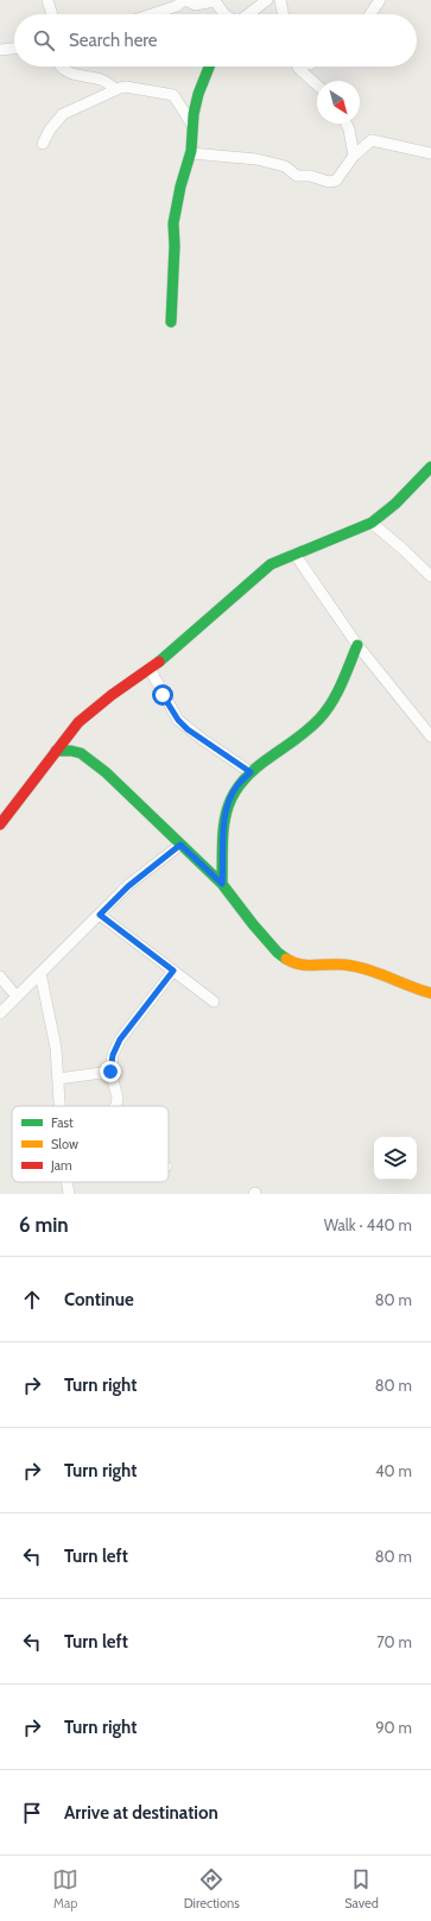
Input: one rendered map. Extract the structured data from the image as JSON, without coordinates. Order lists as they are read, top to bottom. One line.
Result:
{"legend":["Fast","Slow","Jam"],"north":"bottom right","page":{"search":"Search here","heading":["6 min","Walk · 440 m"],"list":[["Continue","80 m"],["Turn right","80 m"],["Turn right","40 m"],["Turn left","80 m"],["Turn left","70 m"],["Turn right","90 m"],"Arrive at destination"],"nav":["Map","Directions","Saved"]}}
